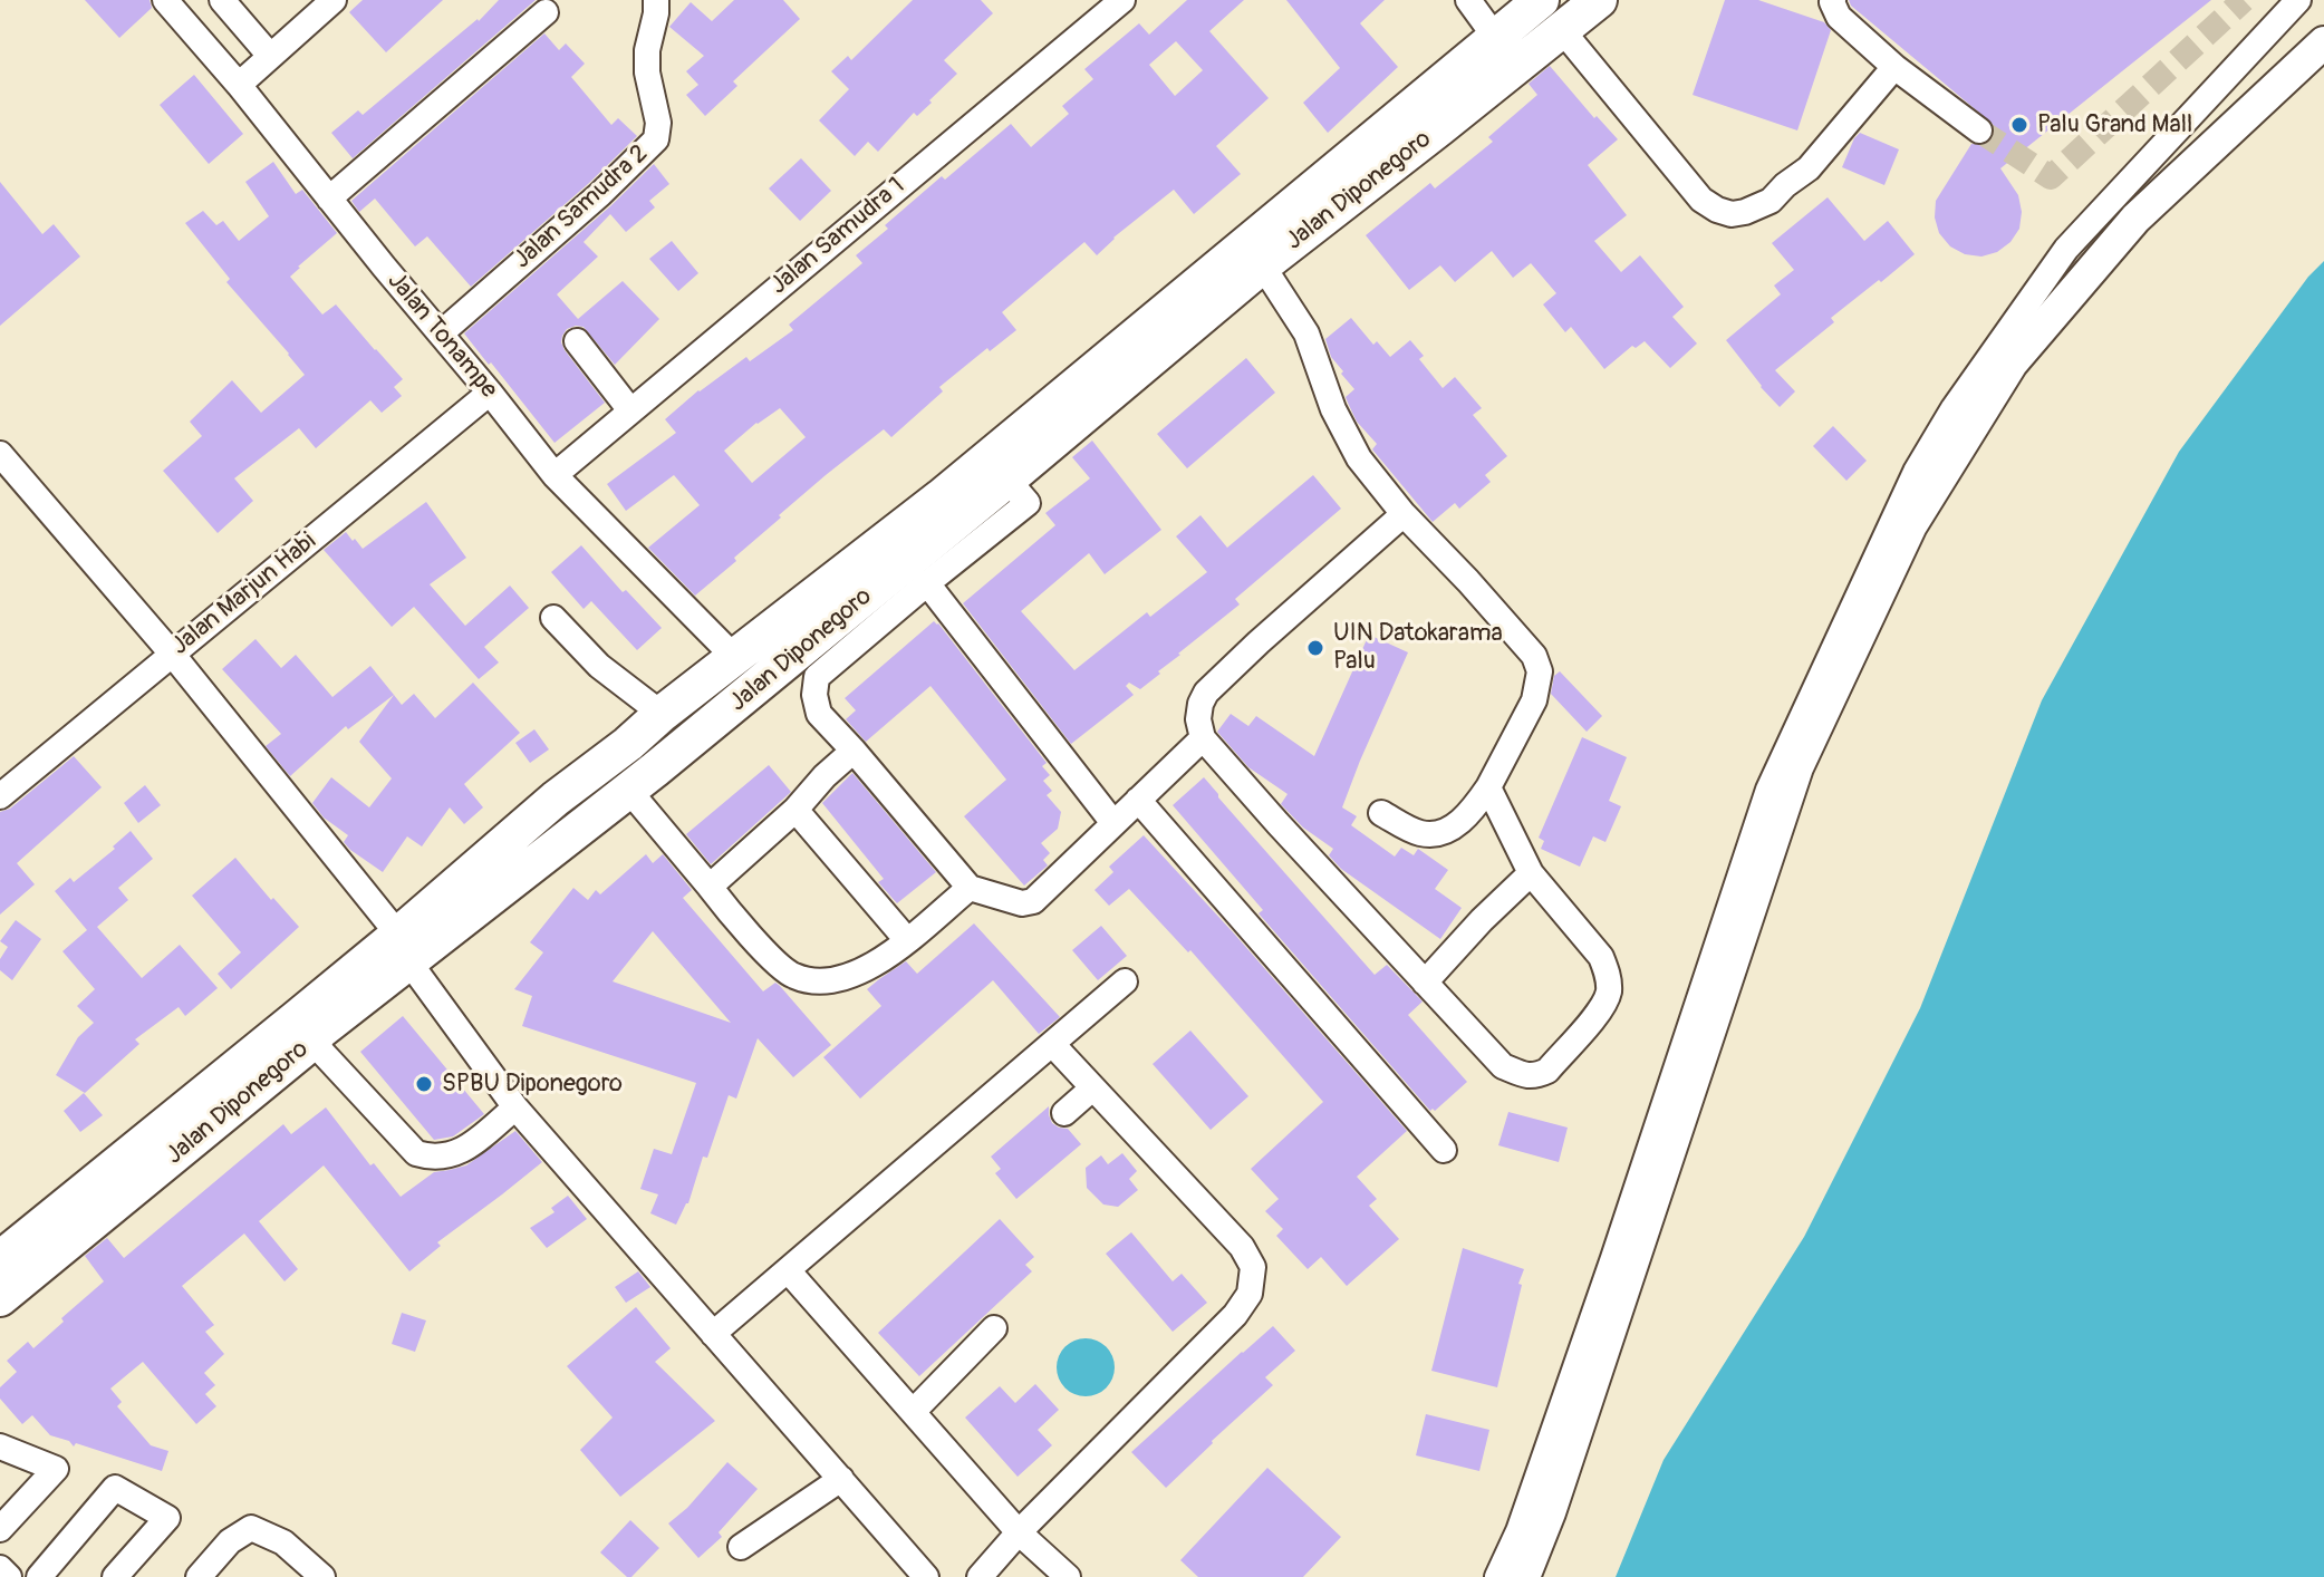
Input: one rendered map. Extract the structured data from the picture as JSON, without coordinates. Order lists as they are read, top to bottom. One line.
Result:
{"streets":{"highway":["Jalan Diponegoro"],"street":["Jalan Samudra 2","Jalan Samudra 1","Jalan Tonampe","Jalan Marjun Habi"]},"crossings":[["Jalan Diponegoro","Jalan Tonampe"],["Jalan Samudra 2","Jalan Tonampe"],["Jalan Samudra 1","Jalan Tonampe"],["Jalan Tonampe","Jalan Marjun Habi"]],"places":["Palu Grand Mall","UIN Datokarama Palu","SPBU Diponegoro"]}
